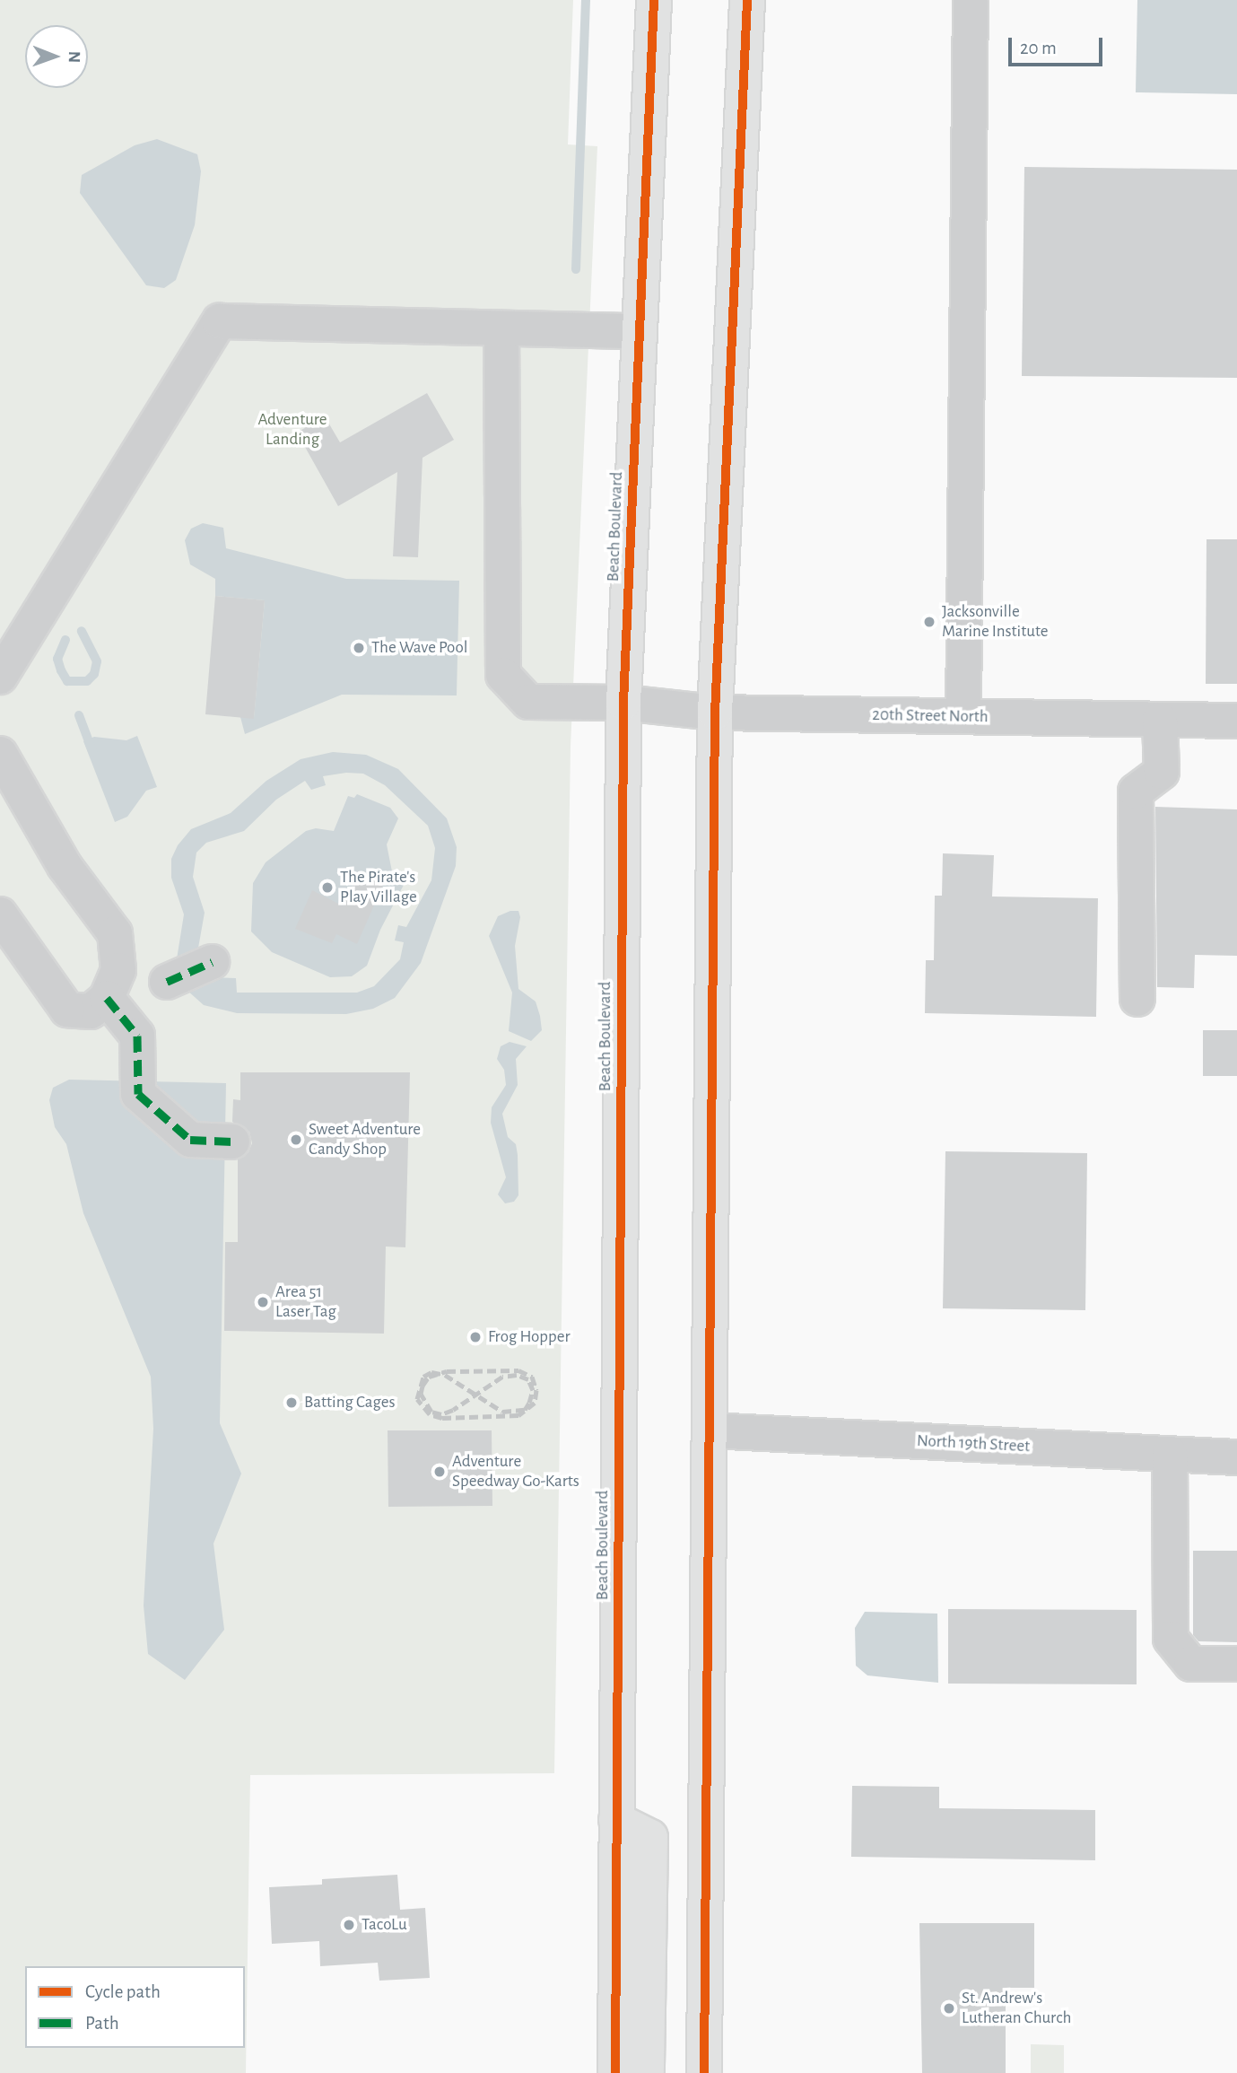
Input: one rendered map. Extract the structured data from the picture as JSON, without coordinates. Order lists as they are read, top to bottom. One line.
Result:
{"streets":{"highway":["Beach Boulevard"],"street":["20th Street North","North 19th Street"]},"crossings":[["Beach Boulevard","20th Street North"]],"parks":["Adventure Landing"],"places":["Jacksonville Marine Institute","The Wave Pool","The Pirate's Play Village","Sweet Adventure Candy Shop","Area 51 Laser Tag","Frog Hopper","Batting Cages","Adventure Speedway Go-Karts","TacoLu","St. Andrew's Lutheran Church"],"legend":["Cycle path","Path"],"scale_bar":"20 m","north":"right"}
